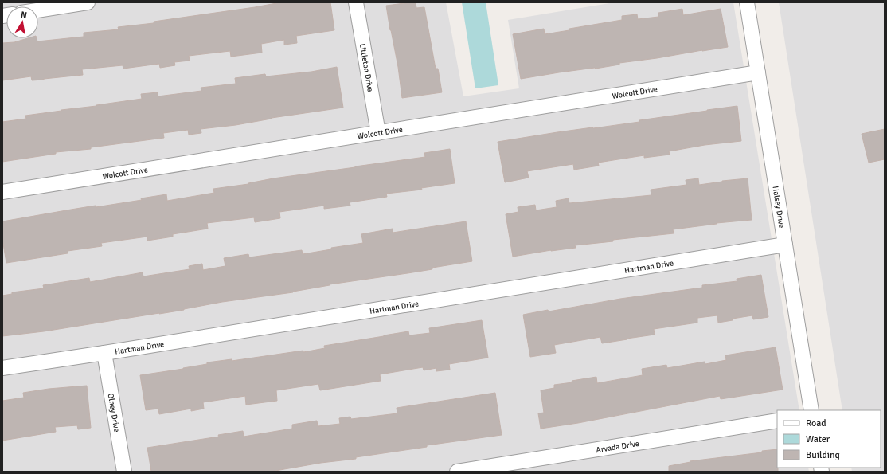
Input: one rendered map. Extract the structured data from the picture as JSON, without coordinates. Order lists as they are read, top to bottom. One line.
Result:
{"streets":{"street":["Littleton Drive","Wolcott Drive","Halsey Drive","Hartman Drive","Olney Drive","Arvada Drive"]},"crossings":[["Littleton Drive","Wolcott Drive"],["Wolcott Drive","Halsey Drive"],["Halsey Drive","Hartman Drive"],["Hartman Drive","Olney Drive"]],"legend":["Road","Water","Building"],"north":"top"}
